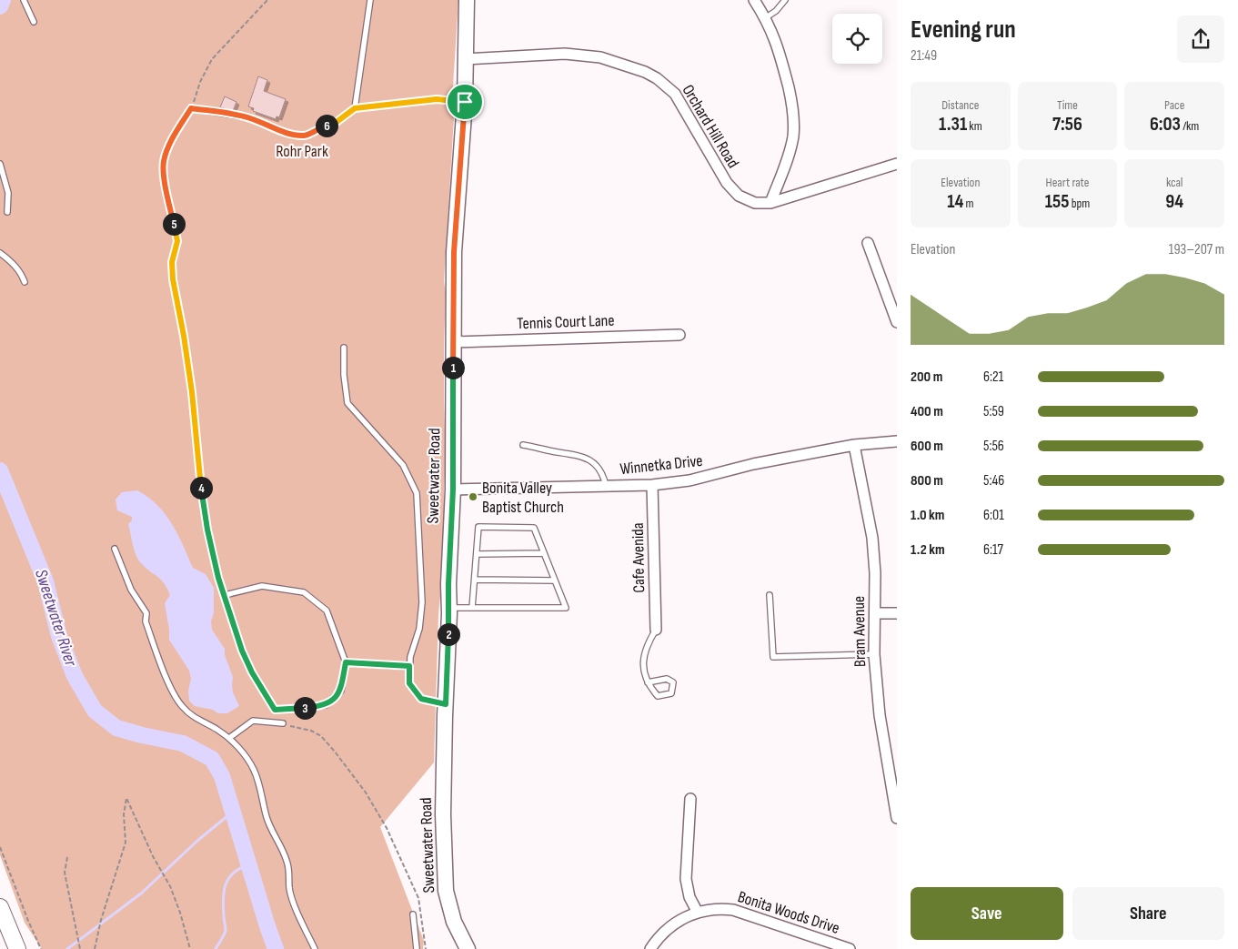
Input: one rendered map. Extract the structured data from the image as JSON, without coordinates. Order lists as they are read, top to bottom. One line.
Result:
{"streets":{"main road":["Sweetwater Road"],"street":["Orchard Hill Road","Tennis Court Lane","Winnetka Drive","Cafe Avenida","Bram Avenue","Bonita Woods Drive"]},"crossings":[["Orchard Hill Road","Sweetwater Road"],["Tennis Court Lane","Sweetwater Road"],["Winnetka Drive","Sweetwater Road"],["Winnetka Drive","Cafe Avenida"],["Winnetka Drive","Bram Avenue"]],"water":["Sweetwater River"],"parks":["Rohr Park"],"places":["Bonita Valley Baptist Church"],"page":{"heading":["Evening run","21:49"],"stats":[["Distance","1.31 km"],["Time","7:56"],["Pace","6:03 /km"],["Elevation","14 m"],["Heart rate","155 bpm"],["kcal","94"]],"pins":["6","5","1","4","2","3"],"chart":["Elevation","193–207 m"],"list":[{"name":"200 m","note":"6:21"},{"name":"400 m","note":"5:59"},{"name":"600 m","note":"5:56"},{"name":"800 m","note":"5:46"},{"name":"1.0 km","note":"6:01"},{"name":"1.2 km","note":"6:17"}],"buttons":["Save","Share"]}}
